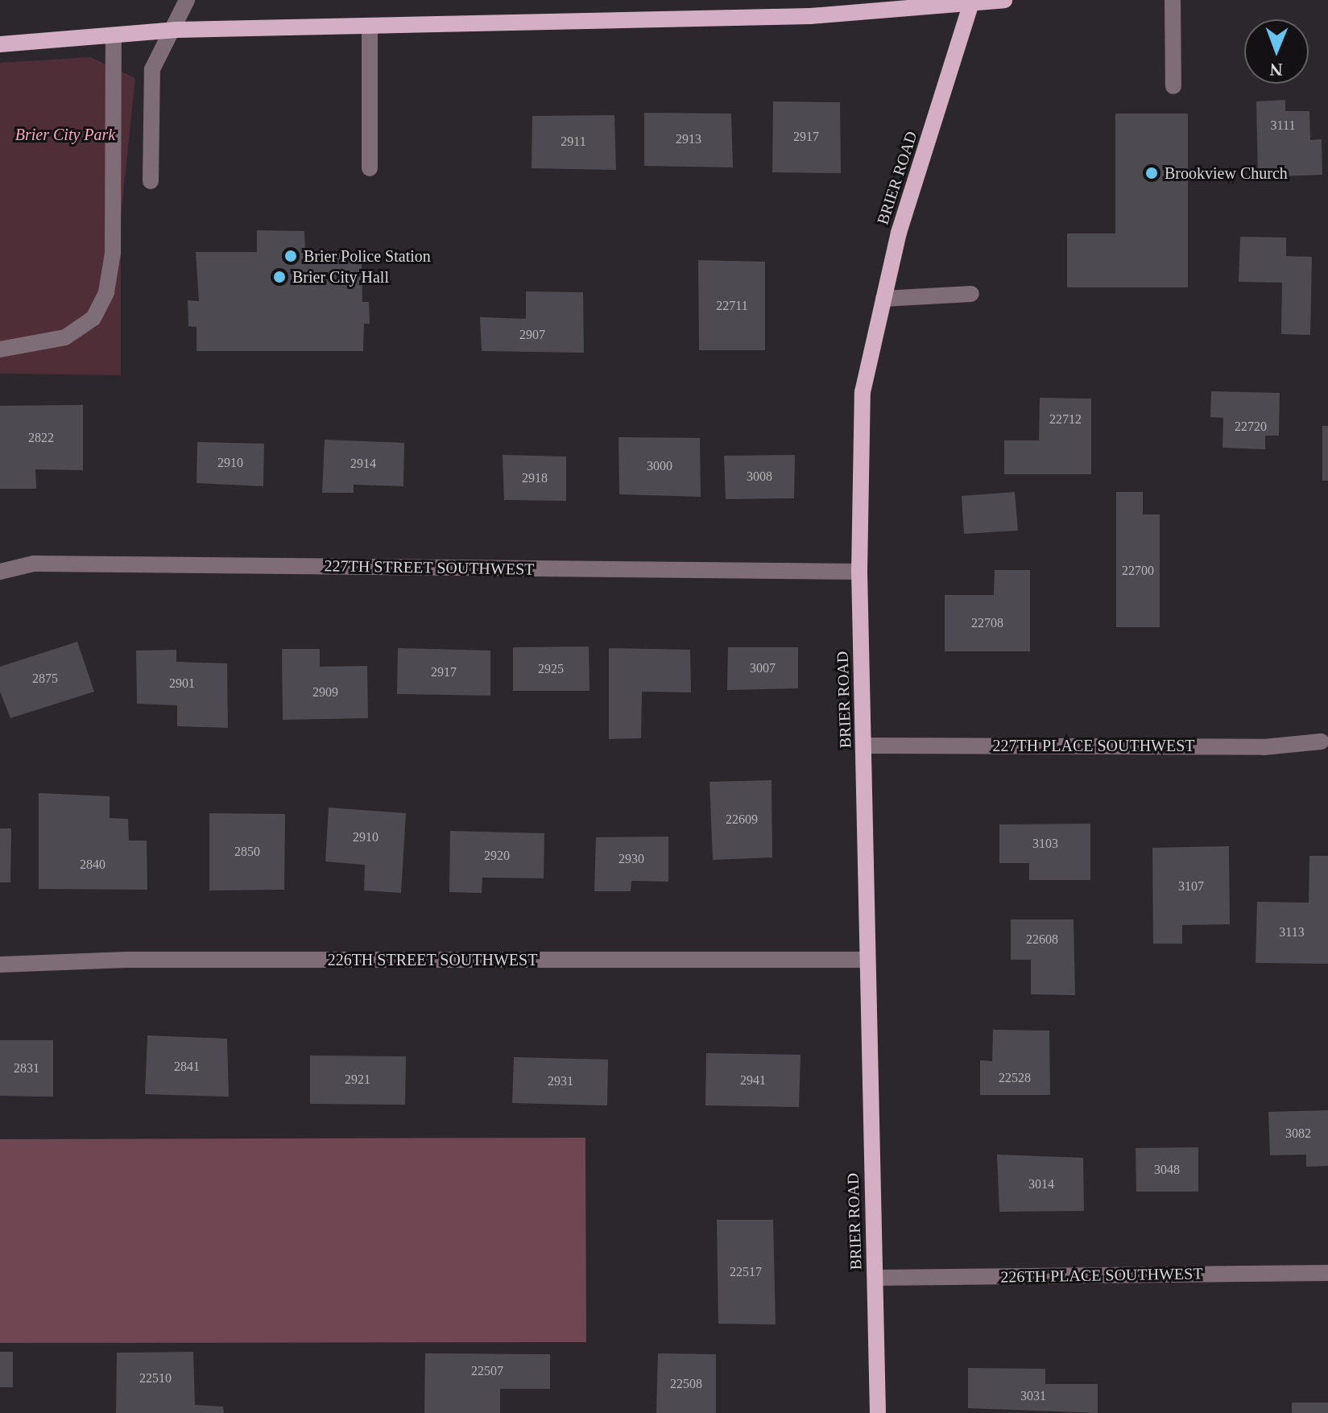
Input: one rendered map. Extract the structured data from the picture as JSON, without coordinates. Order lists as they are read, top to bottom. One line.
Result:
{"streets":{"main road":["BRIER ROAD"],"street":["227TH STREET SOUTHWEST","227TH PLACE SOUTHWEST","226TH STREET SOUTHWEST","226TH PLACE SOUTHWEST"]},"crossings":[["BRIER ROAD","227TH STREET SOUTHWEST"],["BRIER ROAD","227TH PLACE SOUTHWEST"],["BRIER ROAD","226TH STREET SOUTHWEST"],["BRIER ROAD","226TH PLACE SOUTHWEST"]],"parks":["Brier City Park"],"places":["Brookview Church","Brier Police Station","Brier City Hall"],"house_numbers":["3111","2917","2913","2911","22711","2907","22712","22720","2822","2910","2914","3000","3008","2918","22700","22708","3007","2925","2917","2875","2901","2909","22609","2910","3103","2850","2920","2930","2840","3107","3113","22608","2841","2831","22528","2921","2941","2931","3082","3048","3014","22517","22507","22510","22508","3031"],"north":"bottom"}
